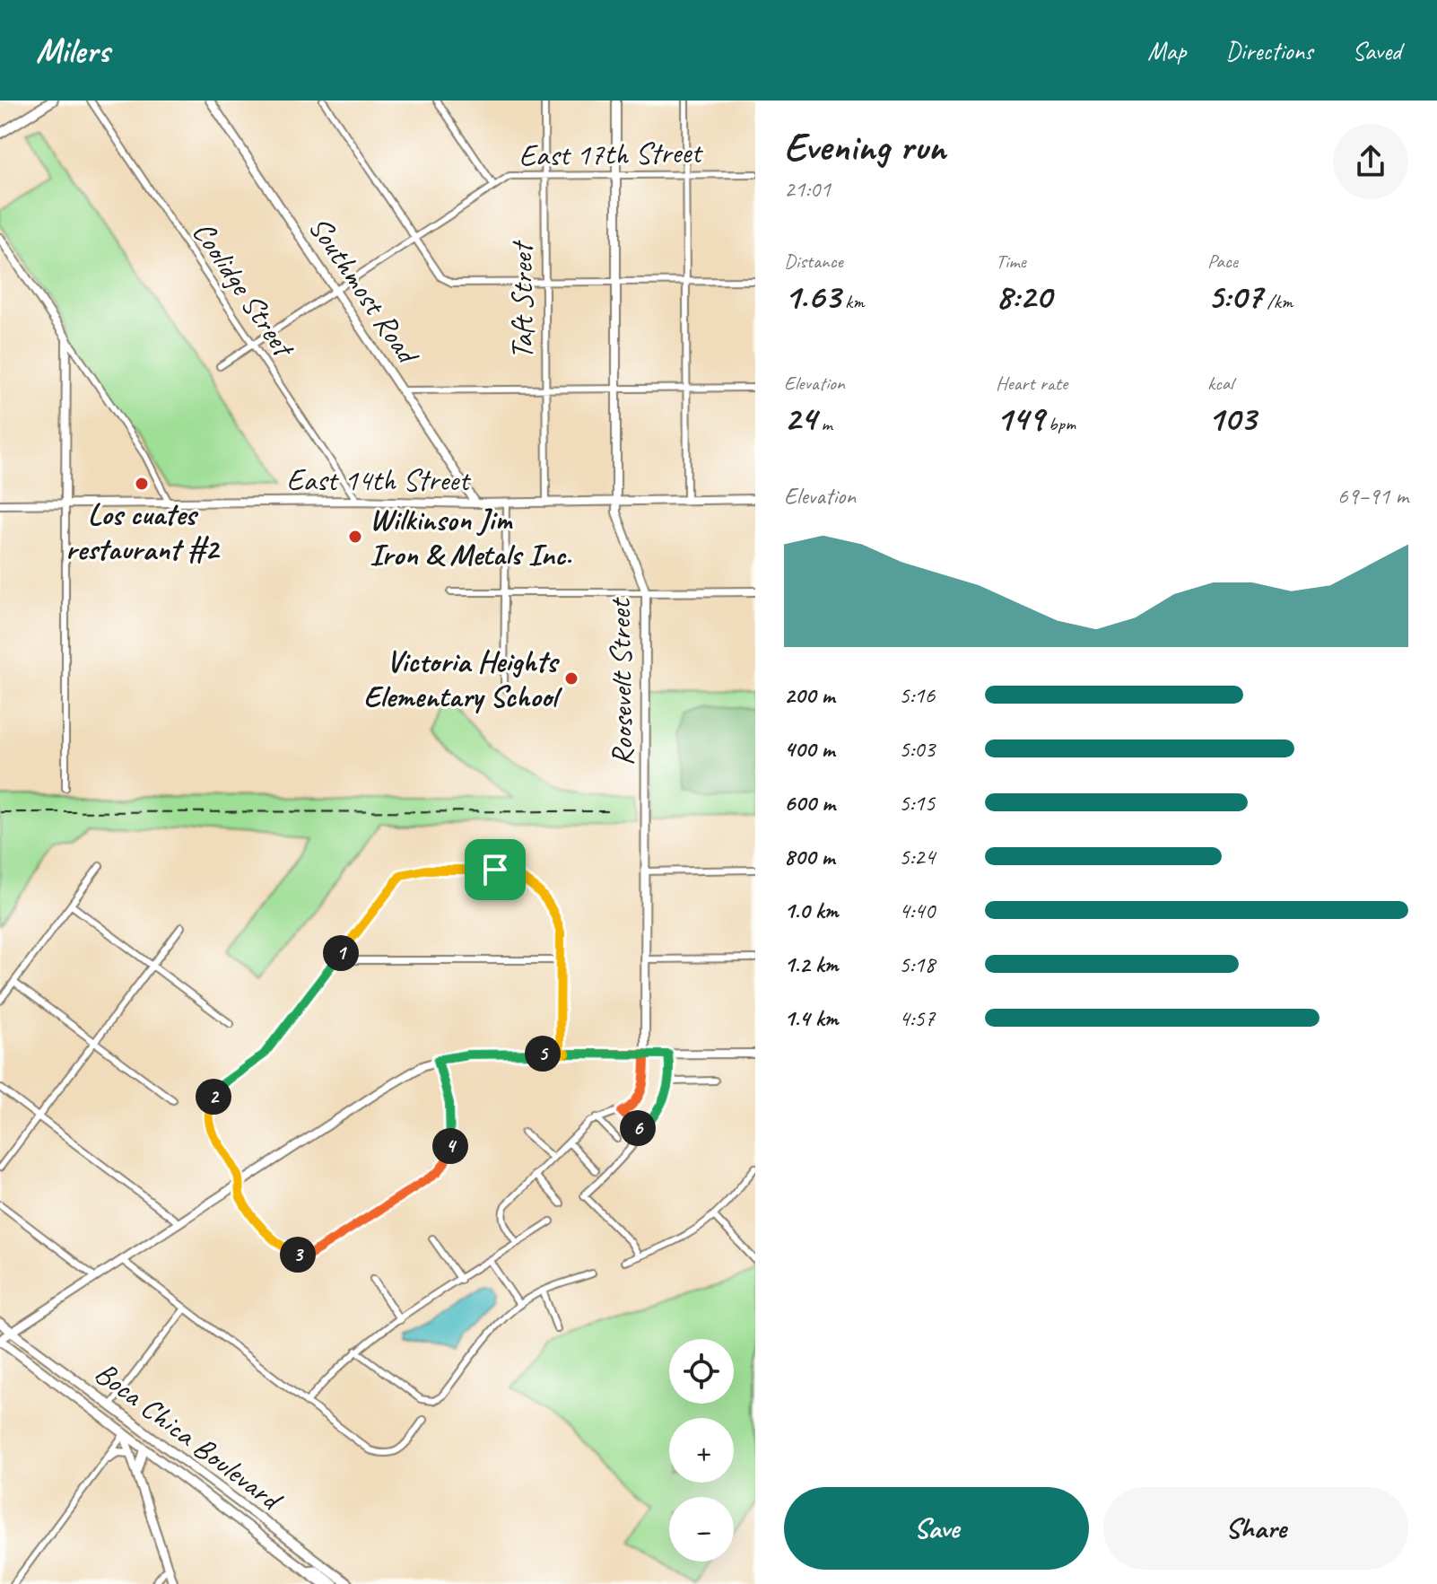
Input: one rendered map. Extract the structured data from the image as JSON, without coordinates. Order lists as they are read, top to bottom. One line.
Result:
{"streets":{"main road":["Boca Chica Boulevard"],"street":["East 17th Street","Coolidge Street","Southmost Road","Taft Street","East 14th Street","Roosevelt Street"]},"crossings":[["East 17th Street","Coolidge Street"],["East 17th Street","Southmost Road"],["East 17th Street","Taft Street"],["East 17th Street","Roosevelt Street"],["Coolidge Street","East 14th Street"],["Southmost Road","East 14th Street"],["Taft Street","East 14th Street"],["East 14th Street","Roosevelt Street"]],"places":["Los cuates restaurant #2","Wilkinson Jim Iron & Metals Inc.","Victoria Heights Elementary School"],"page":{"header":"Milers","nav":["Map","Directions","Saved"],"heading":["Evening run","21:01"],"stats":[["Distance","1.63 km"],["Time","8:20"],["Pace","5:07 /km"],["Elevation","24 m"],["Heart rate","149 bpm"],["kcal","103"]],"chart":["Elevation","69–91 m"],"list":[{"name":"200 m","note":"5:16"},{"name":"400 m","note":"5:03"},{"name":"600 m","note":"5:15"},{"name":"800 m","note":"5:24"},{"name":"1.0 km","note":"4:40"},{"name":"1.2 km","note":"5:18"},{"name":"1.4 km","note":"4:57"}],"pins":["1","5","2","6","4","3"],"map_buttons":["+","−"],"buttons":["Save","Share"]}}
